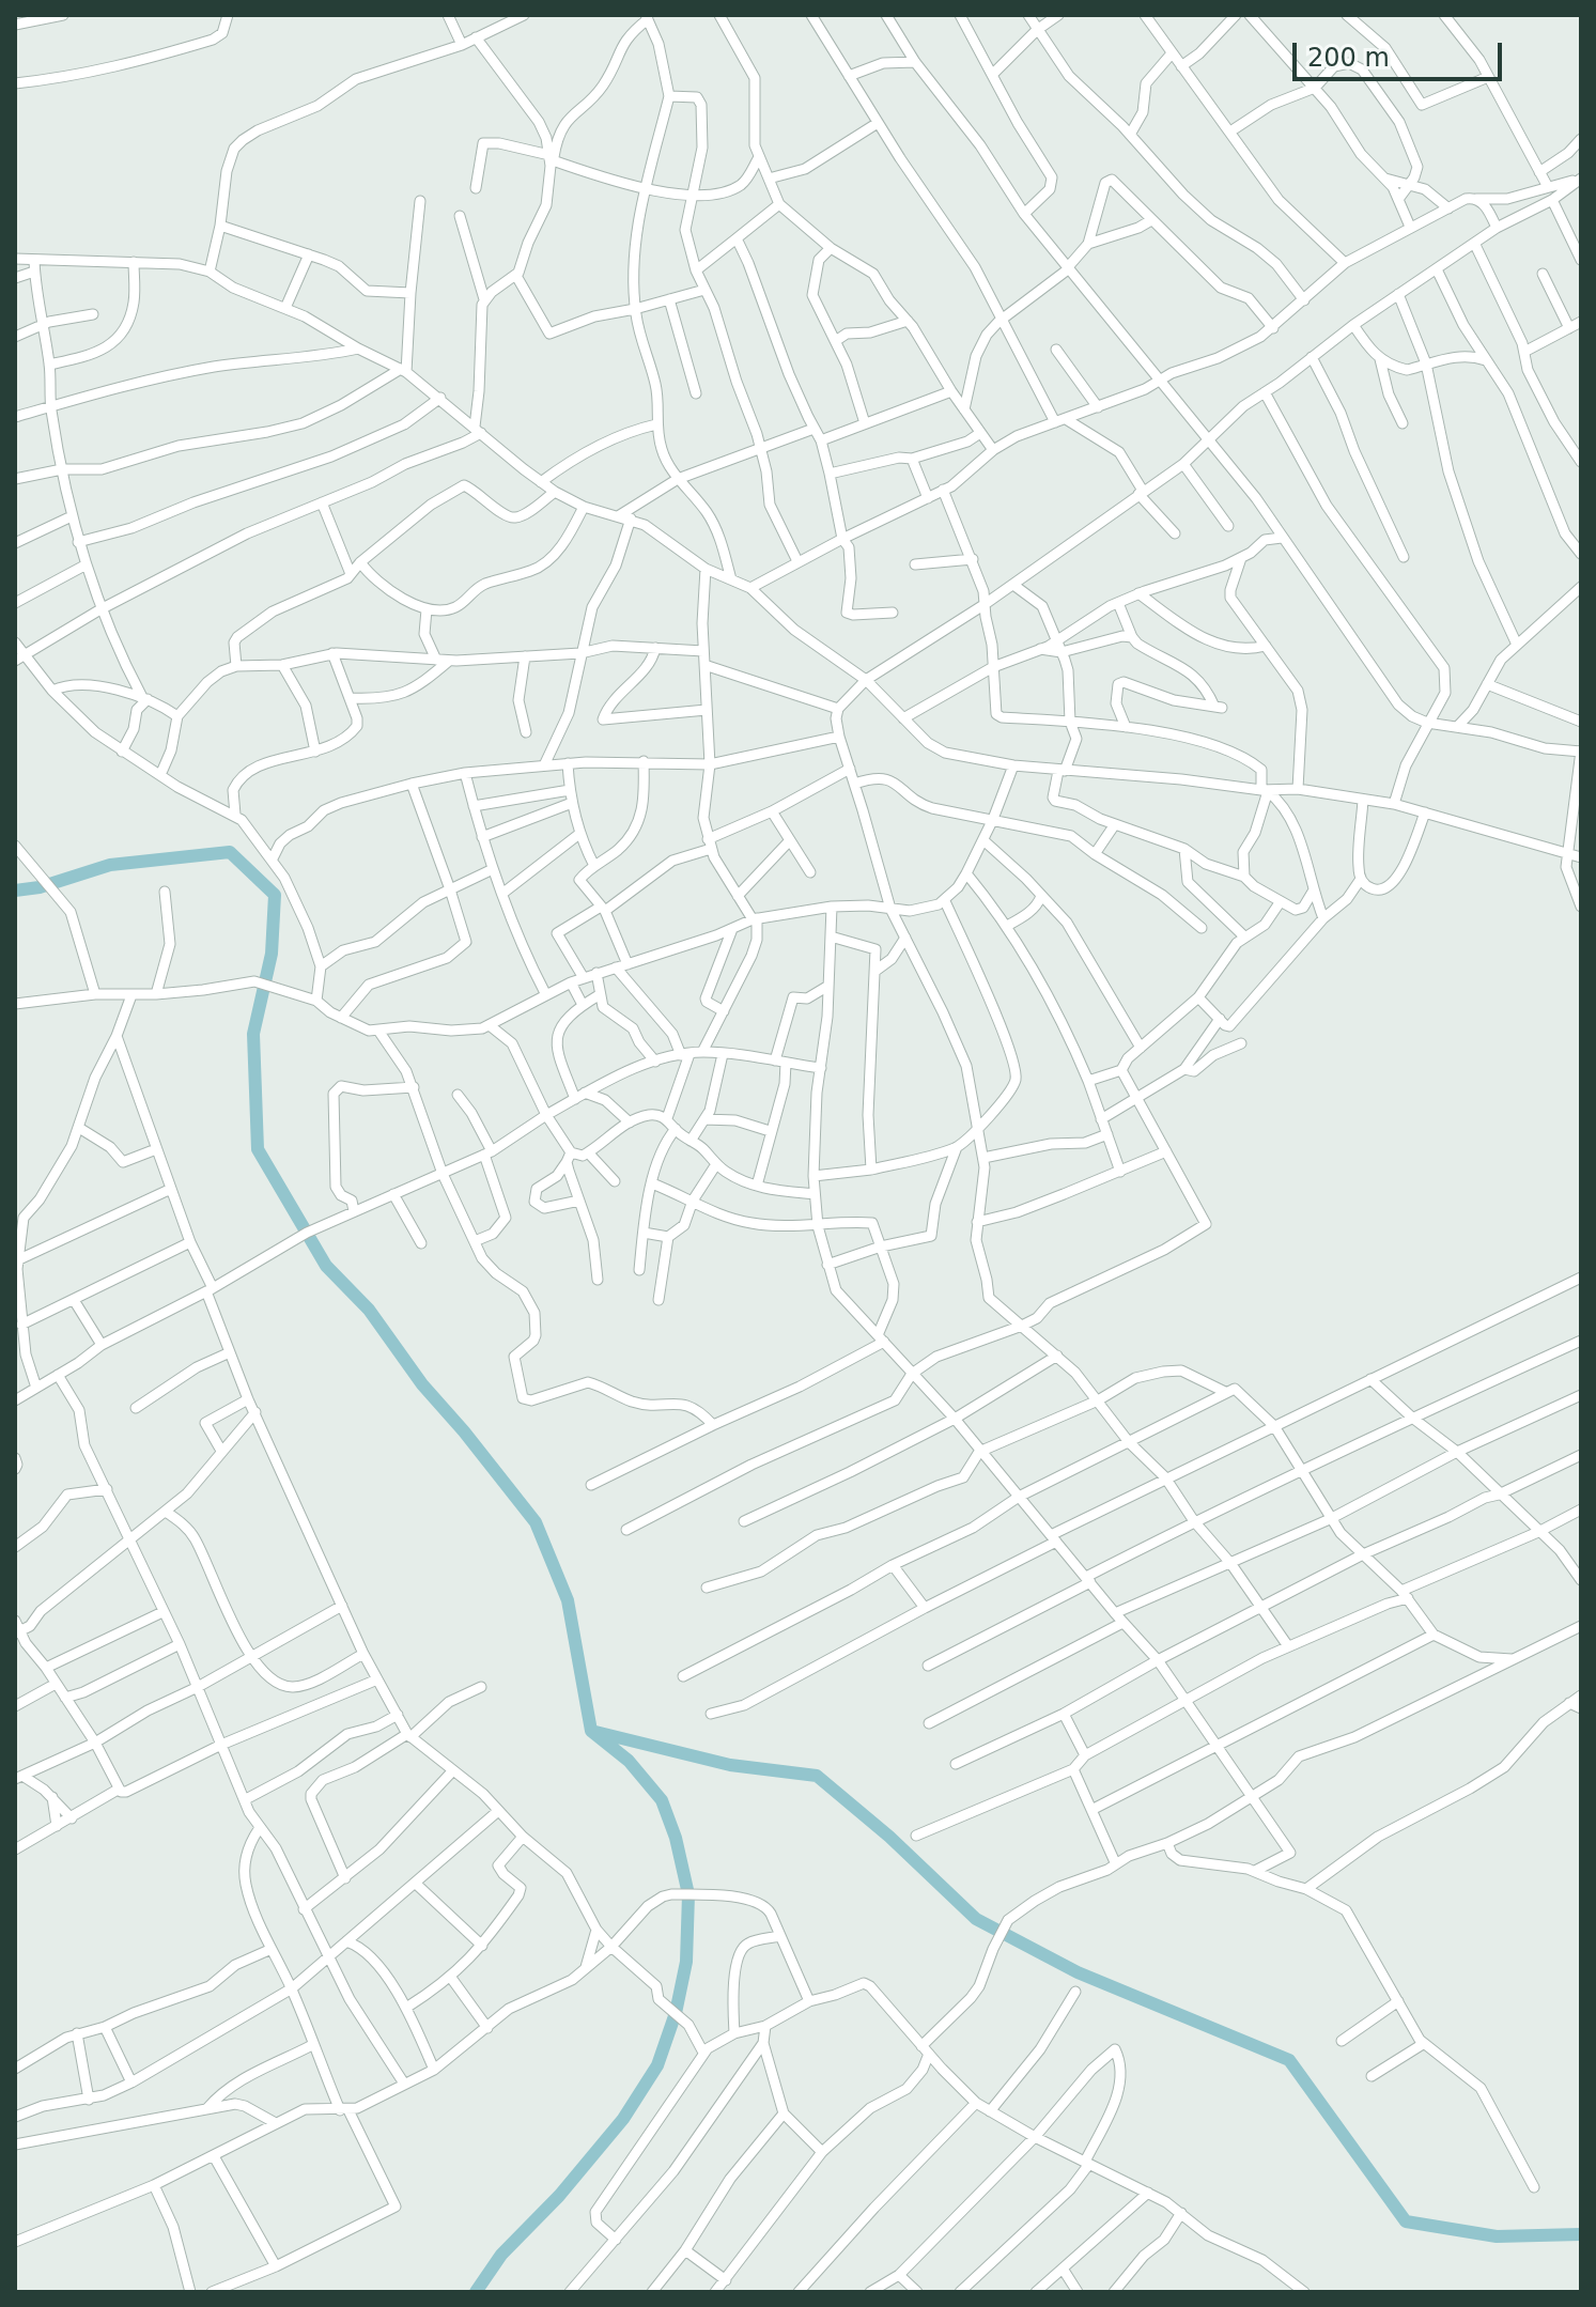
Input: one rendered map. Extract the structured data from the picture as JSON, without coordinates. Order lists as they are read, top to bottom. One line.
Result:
{"scale_bar":"200 m"}
